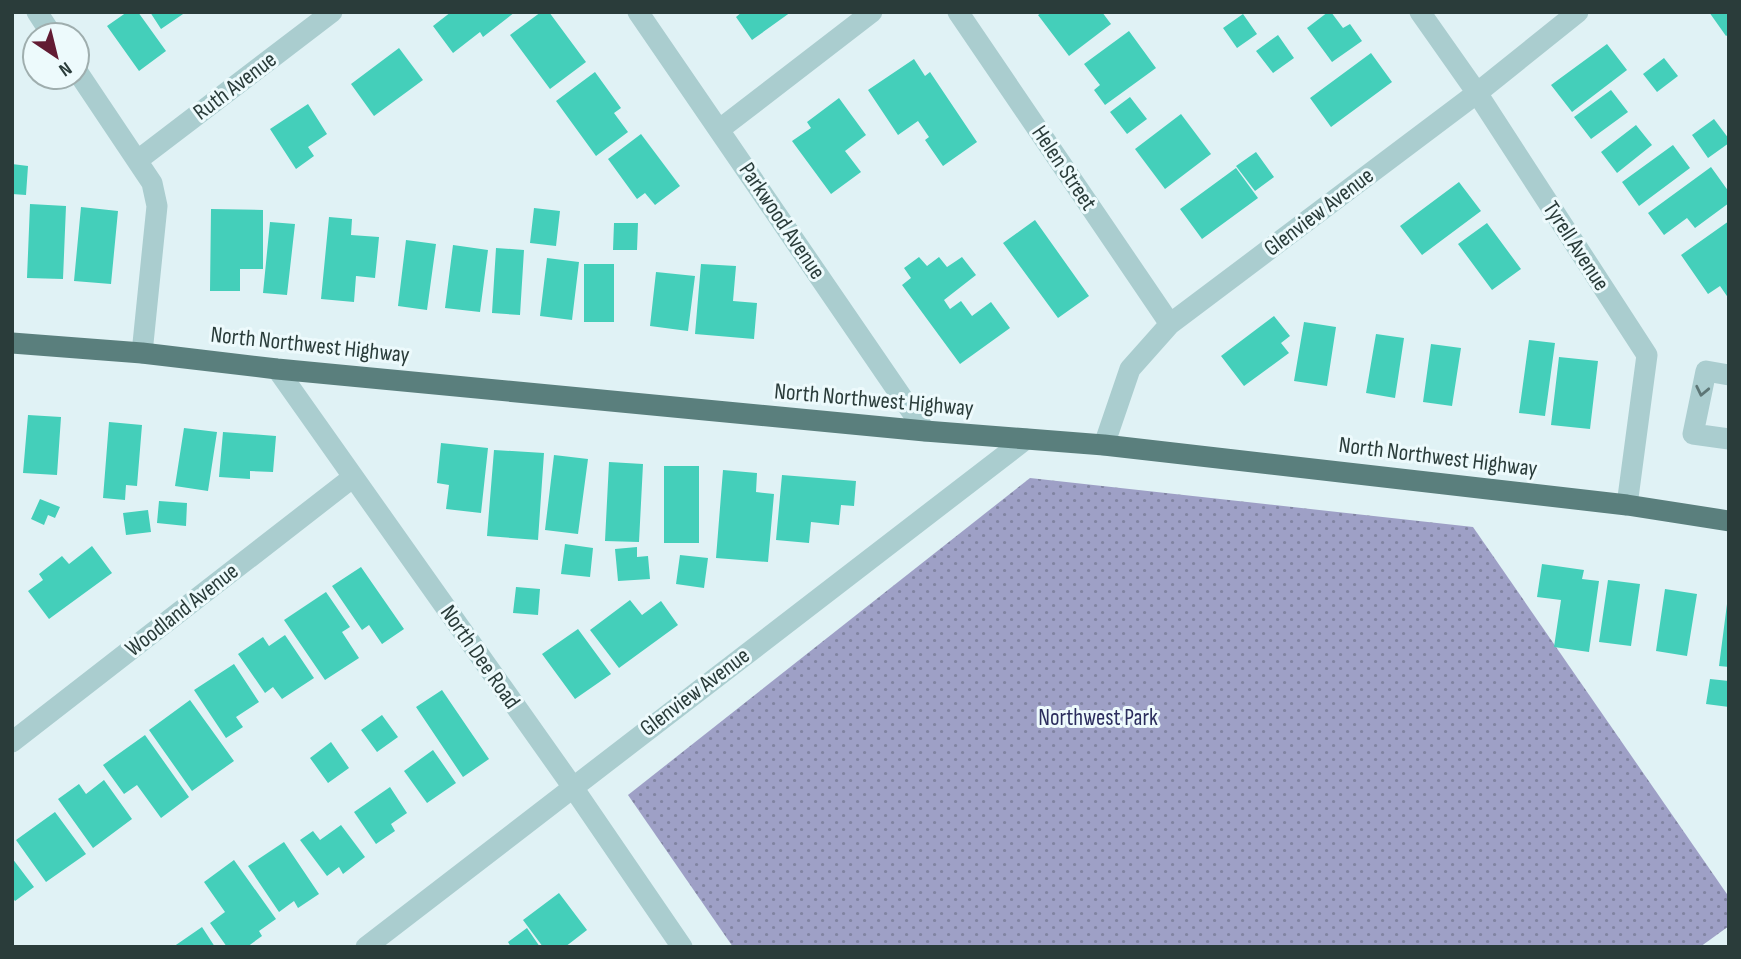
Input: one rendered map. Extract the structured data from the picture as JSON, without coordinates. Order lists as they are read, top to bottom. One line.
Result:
{"streets":{"main road":["North Northwest Highway"],"street":["Ruth Avenue","Helen Street","Glenview Avenue","Parkwood Avenue","Tyrell Avenue","Woodland Avenue","North Dee Road"]},"crossings":[["Helen Street","Glenview Avenue"],["Glenview Avenue","Tyrell Avenue"],["Glenview Avenue","North Northwest Highway"],["Glenview Avenue","North Dee Road"],["Parkwood Avenue","North Northwest Highway"],["Tyrell Avenue","North Northwest Highway"],["North Northwest Highway","North Dee Road"],["Woodland Avenue","North Dee Road"]],"parks":["Northwest Park"],"north":"bottom right"}
